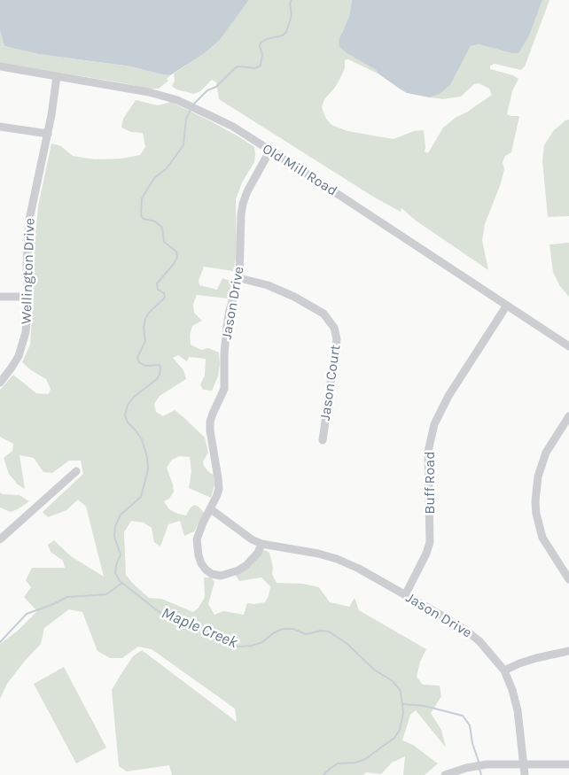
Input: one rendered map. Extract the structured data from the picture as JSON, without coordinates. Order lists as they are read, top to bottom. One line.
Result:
{"streets":{"street":["Old Mill Road","Wellington Drive","Jason Drive","Jason Court","Buff Road"]},"crossings":[["Old Mill Road","Wellington Drive"],["Old Mill Road","Jason Drive"],["Old Mill Road","Buff Road"],["Jason Drive","Jason Court"],["Jason Drive","Buff Road"]],"water":["Maple Creek"]}
